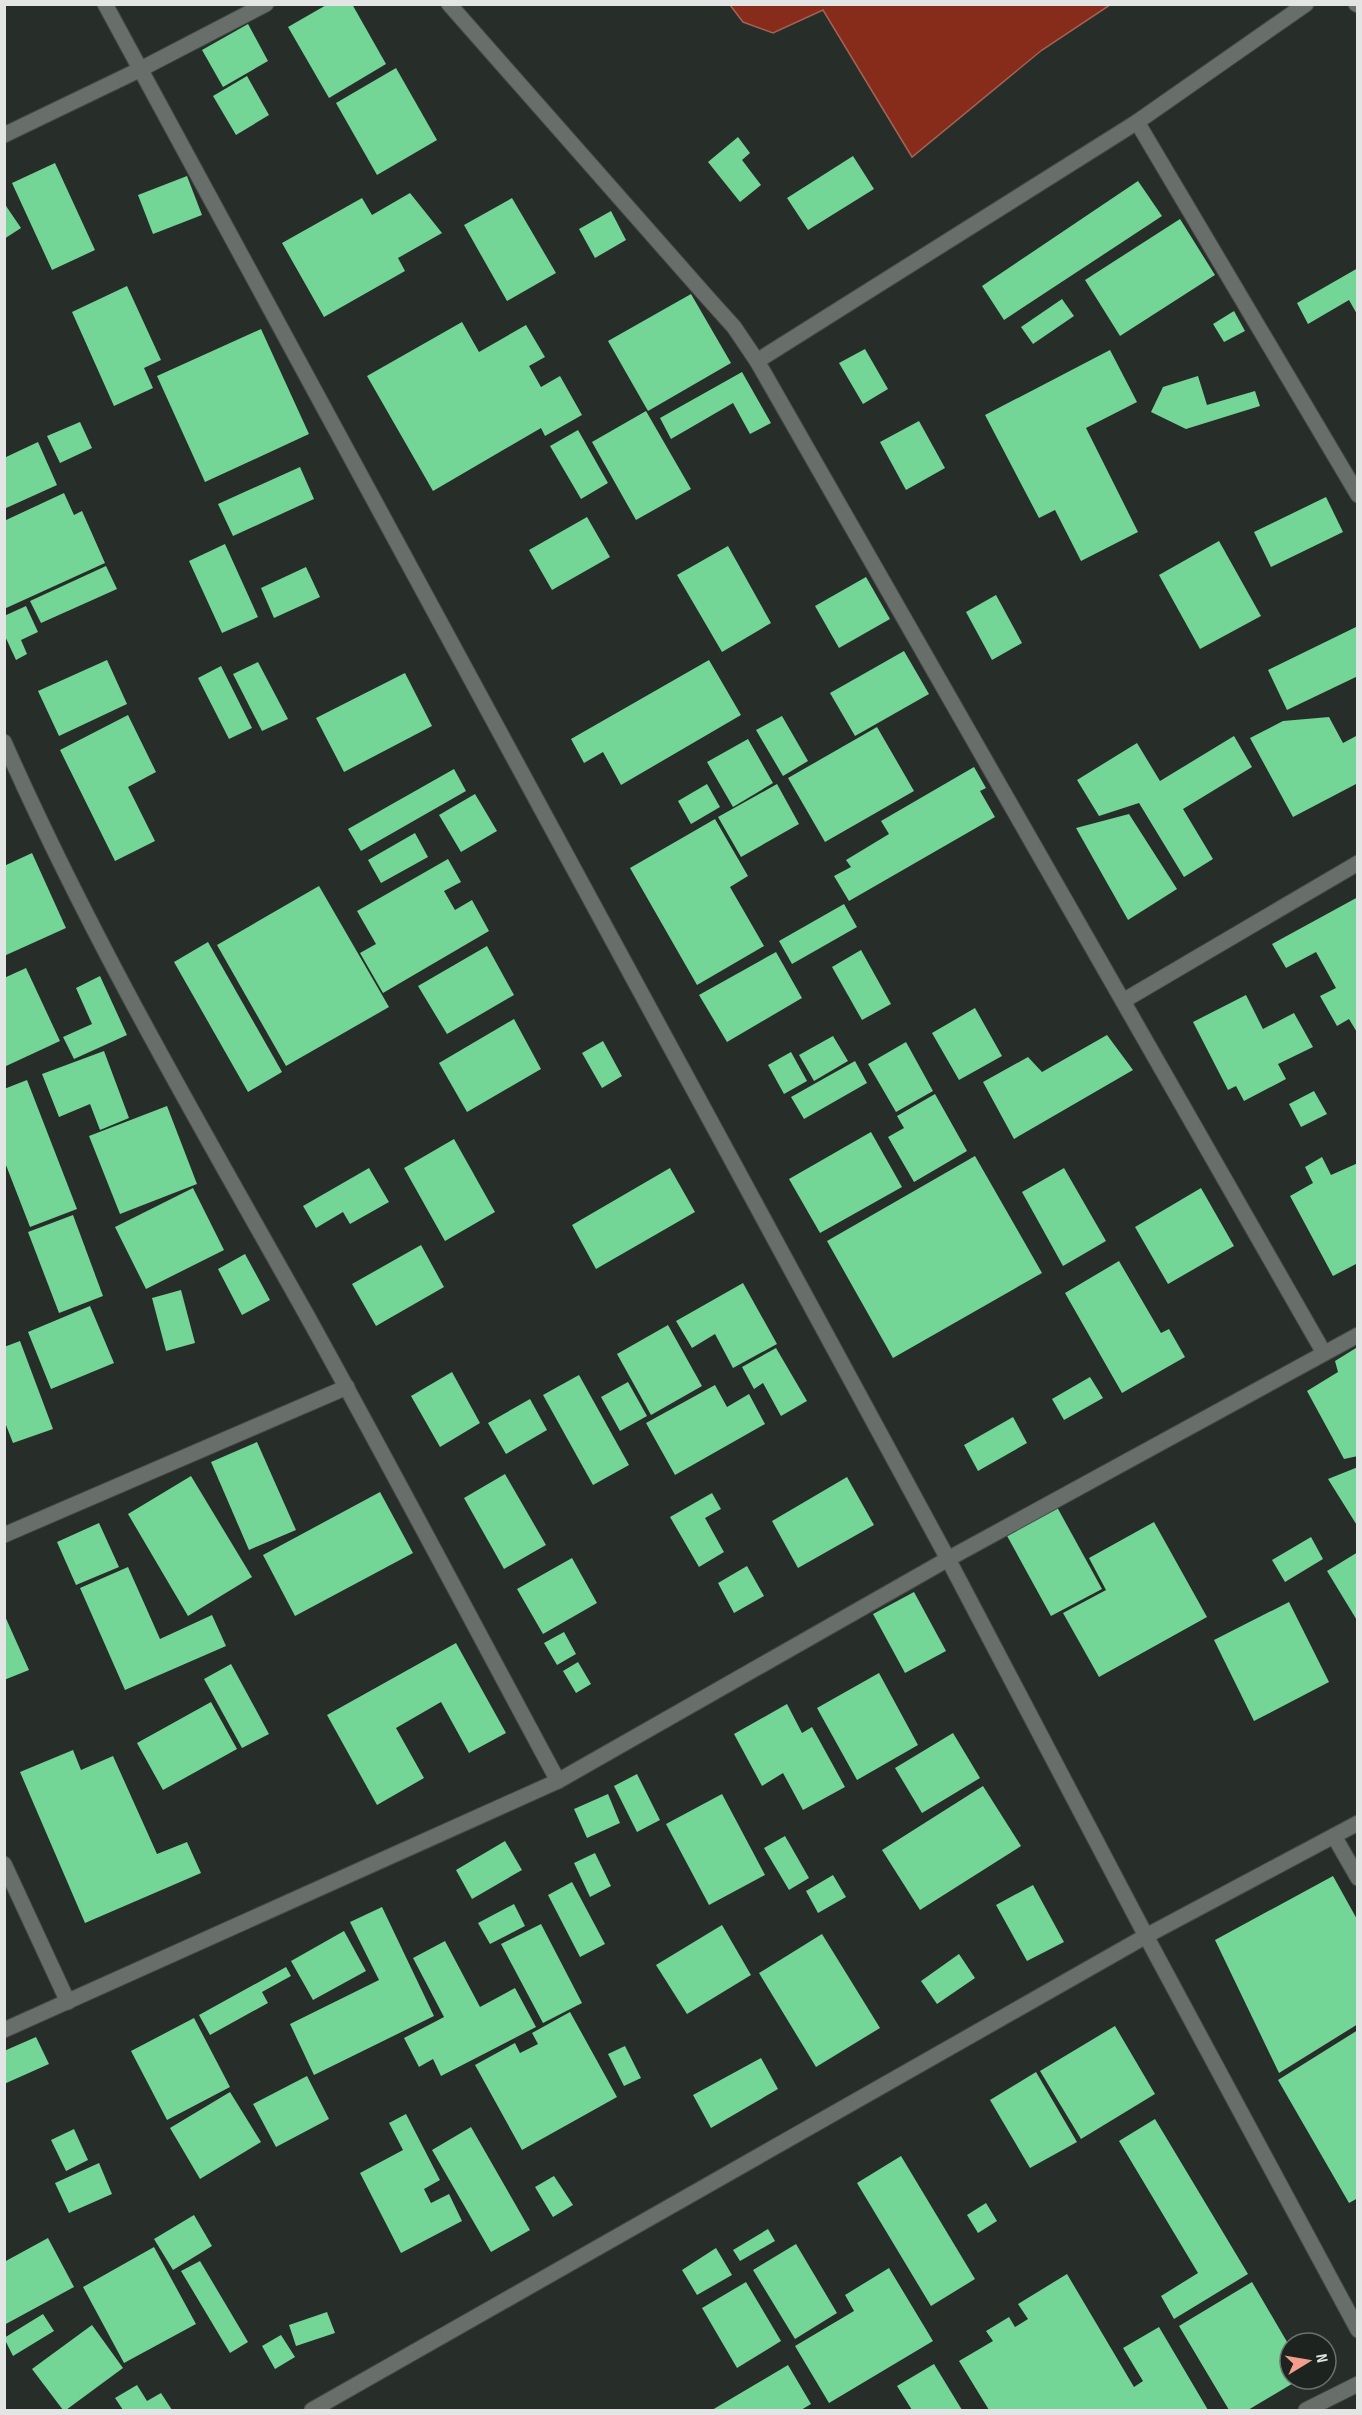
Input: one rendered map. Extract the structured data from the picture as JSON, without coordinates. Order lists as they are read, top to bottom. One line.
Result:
{"north":"right"}
